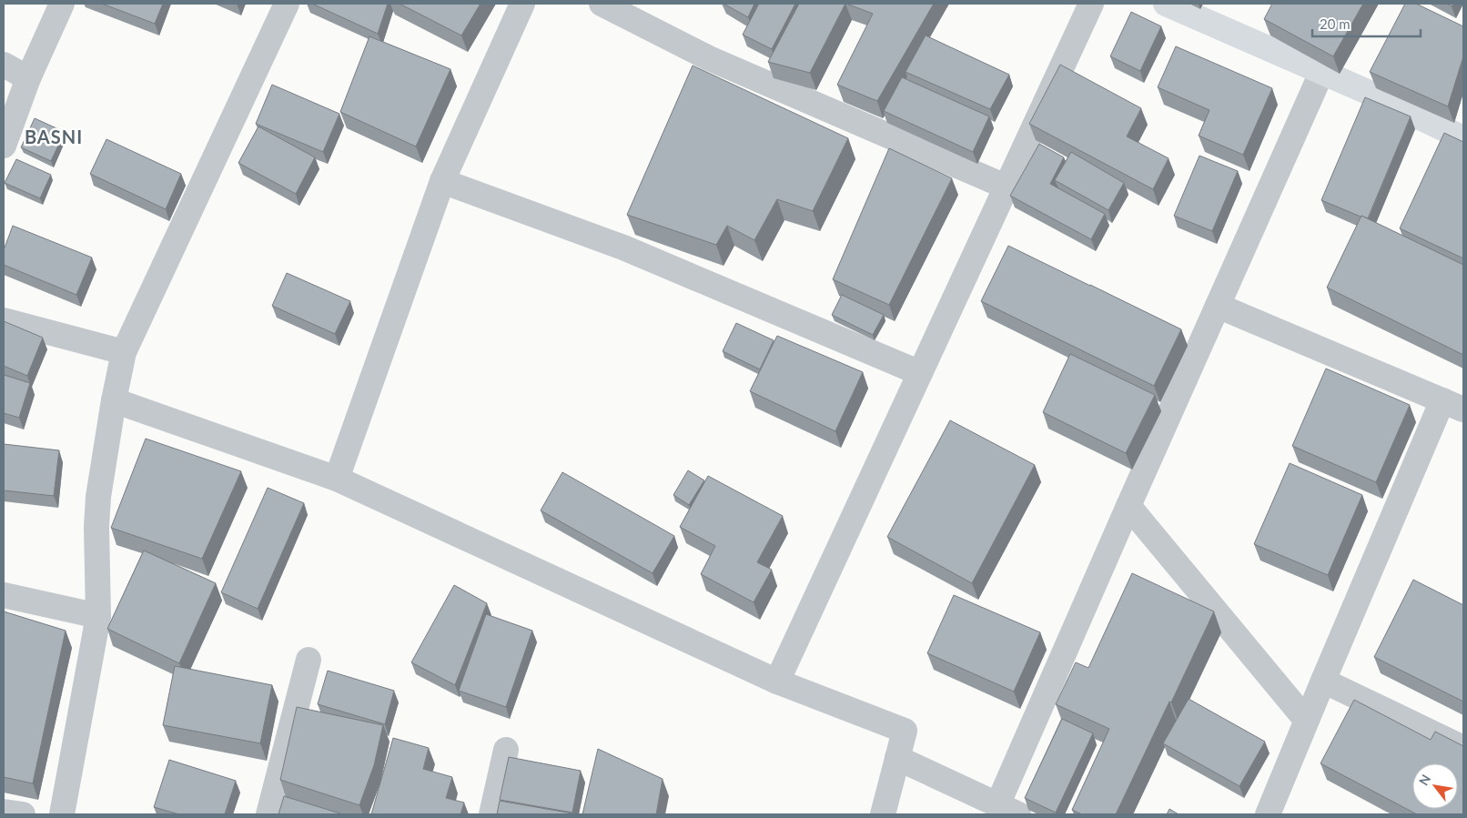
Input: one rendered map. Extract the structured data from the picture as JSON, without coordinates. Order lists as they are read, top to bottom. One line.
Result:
{"districts":["BASNI"],"scale_bar":"20 m","north":"top left"}
